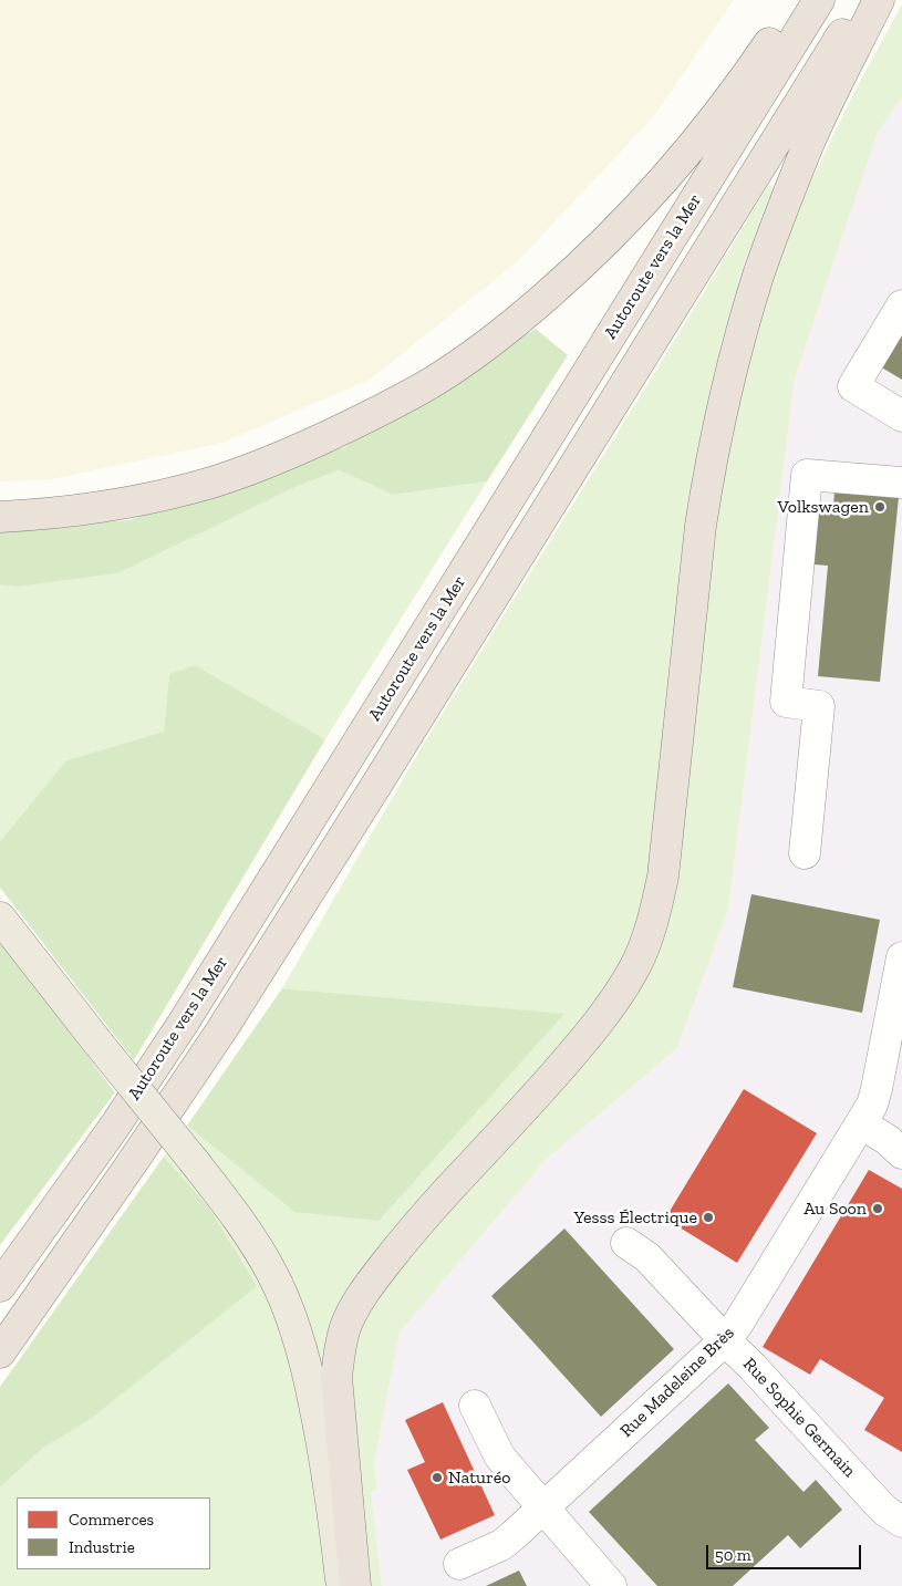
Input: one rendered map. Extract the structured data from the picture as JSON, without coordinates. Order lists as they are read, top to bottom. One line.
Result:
{"streets":{"highway":["Autoroute vers la Mer"],"street":["Rue Madeleine Brès","Rue Sophie Germain"]},"crossings":[["Rue Madeleine Brès","Rue Sophie Germain"]],"places":["Volkswagen","Au Soon","Yesss Électrique","Naturéo"],"legend":["Commerces","Industrie"],"scale_bar":"50 m"}
